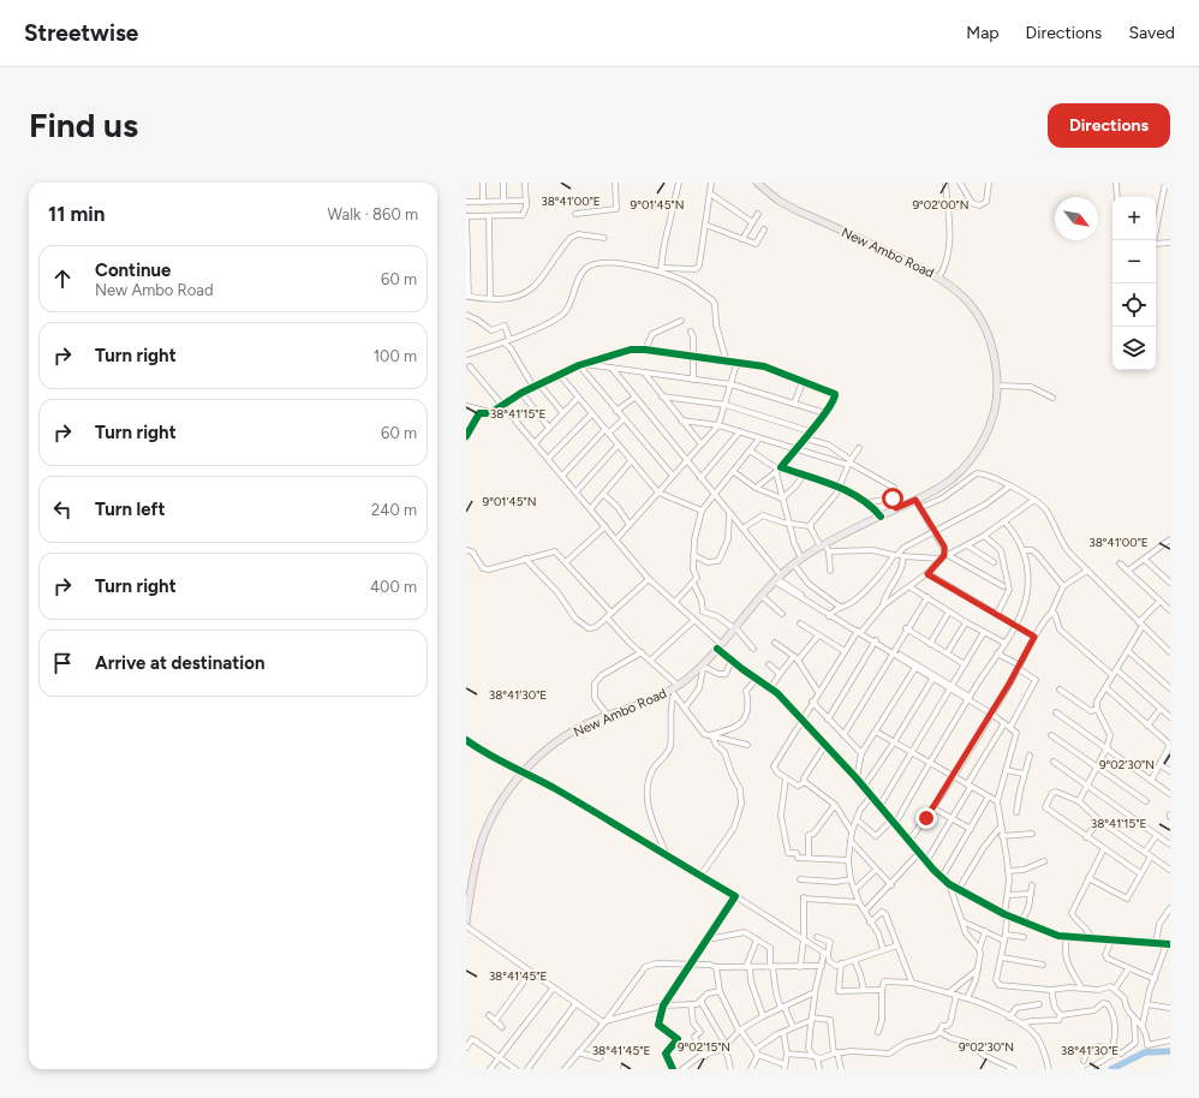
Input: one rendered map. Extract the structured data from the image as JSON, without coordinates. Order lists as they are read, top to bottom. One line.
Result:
{"streets":{"main road":["New Ambo Road"]},"north":"bottom right","page":{"header":"Streetwise","nav":["Map","Directions","Saved"],"buttons":"Directions","title":"Find us","heading":["11 min","Walk · 860 m"],"map_buttons":["+","−"],"list":[["Continue","New Ambo Road","60 m"],["Turn right","100 m"],["Turn right","60 m"],["Turn left","240 m"],["Turn right","400 m"],"Arrive at destination"]},"coordinates":["38°41'00\"E","9°01'45\"N","9°02'00\"N","38°41'15\"E","38°41'30\"E","9°02'30\"N","38°41'45\"E","9°02'15\"N"]}
